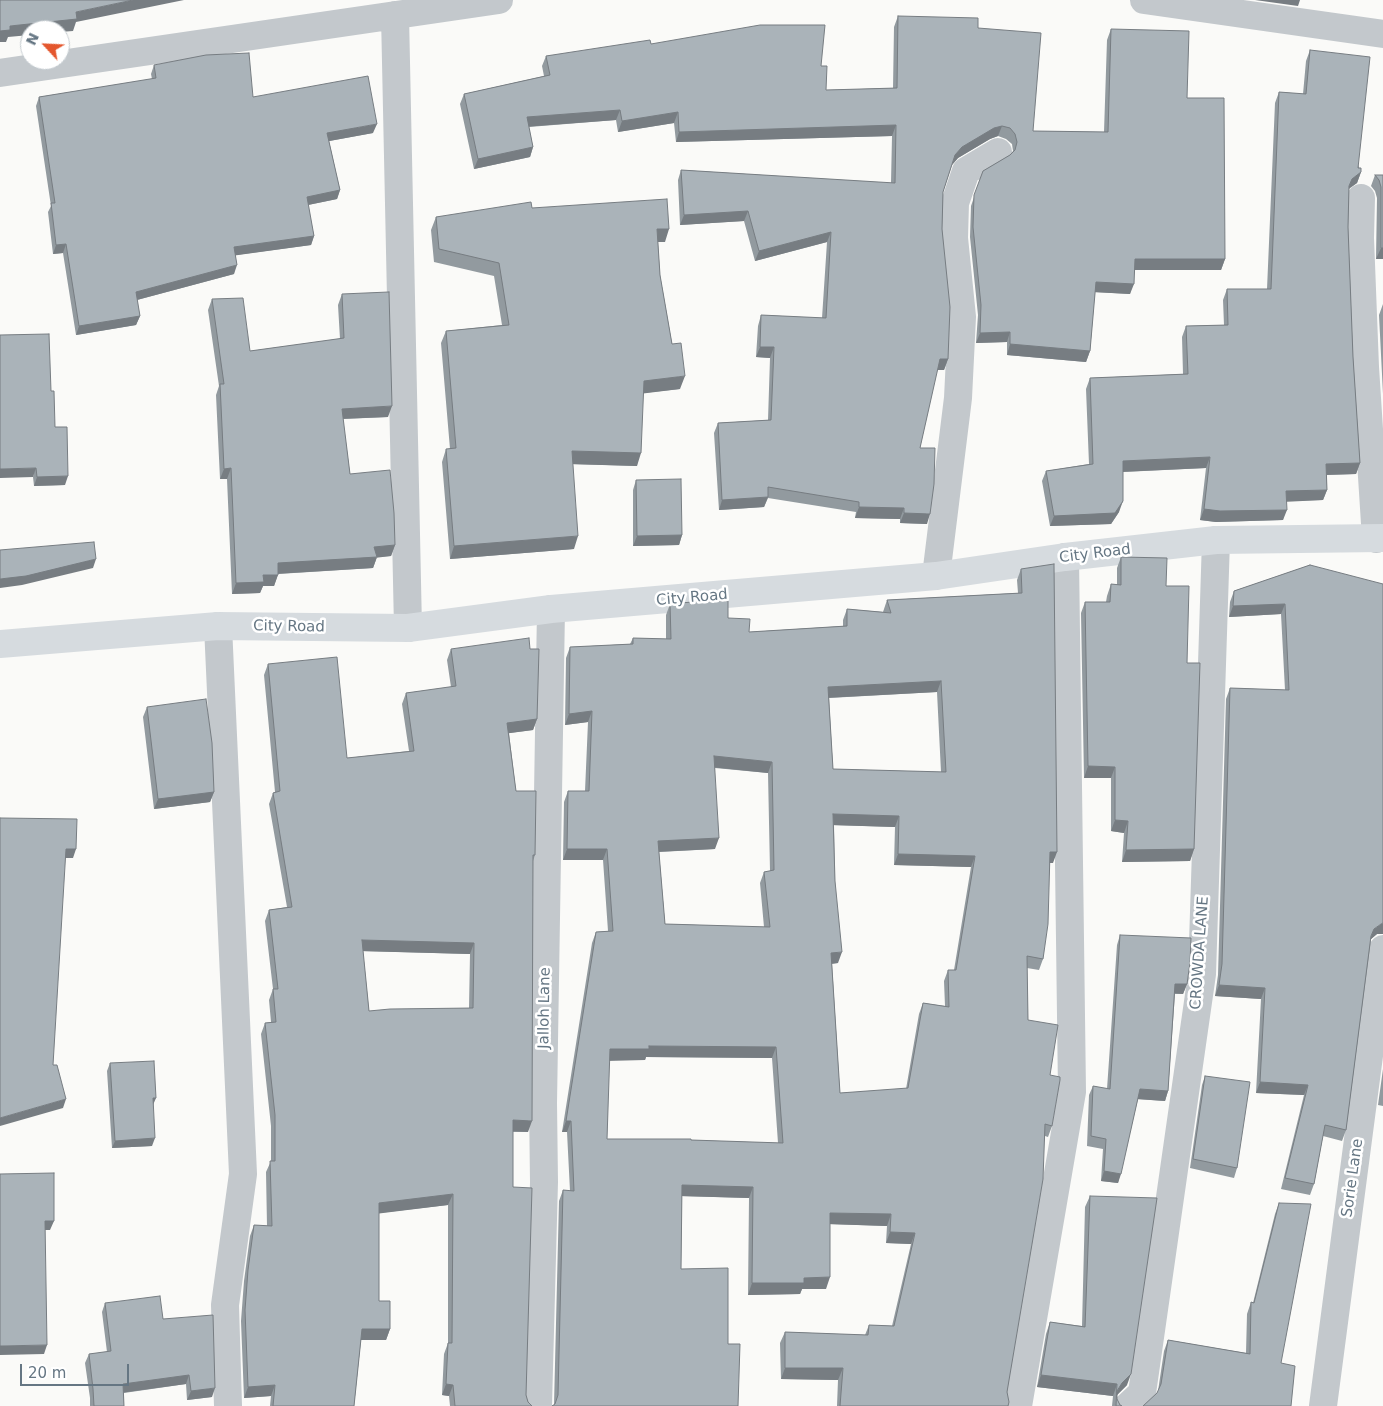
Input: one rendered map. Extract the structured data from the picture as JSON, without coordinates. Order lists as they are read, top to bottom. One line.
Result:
{"streets":{"main road":["City Road"],"street":["CROWDA LANE","Jalloh Lane","Sorie Lane"]},"crossings":[["City Road","CROWDA LANE"],["City Road","Jalloh Lane"]],"scale_bar":"20 m","north":"top left"}
